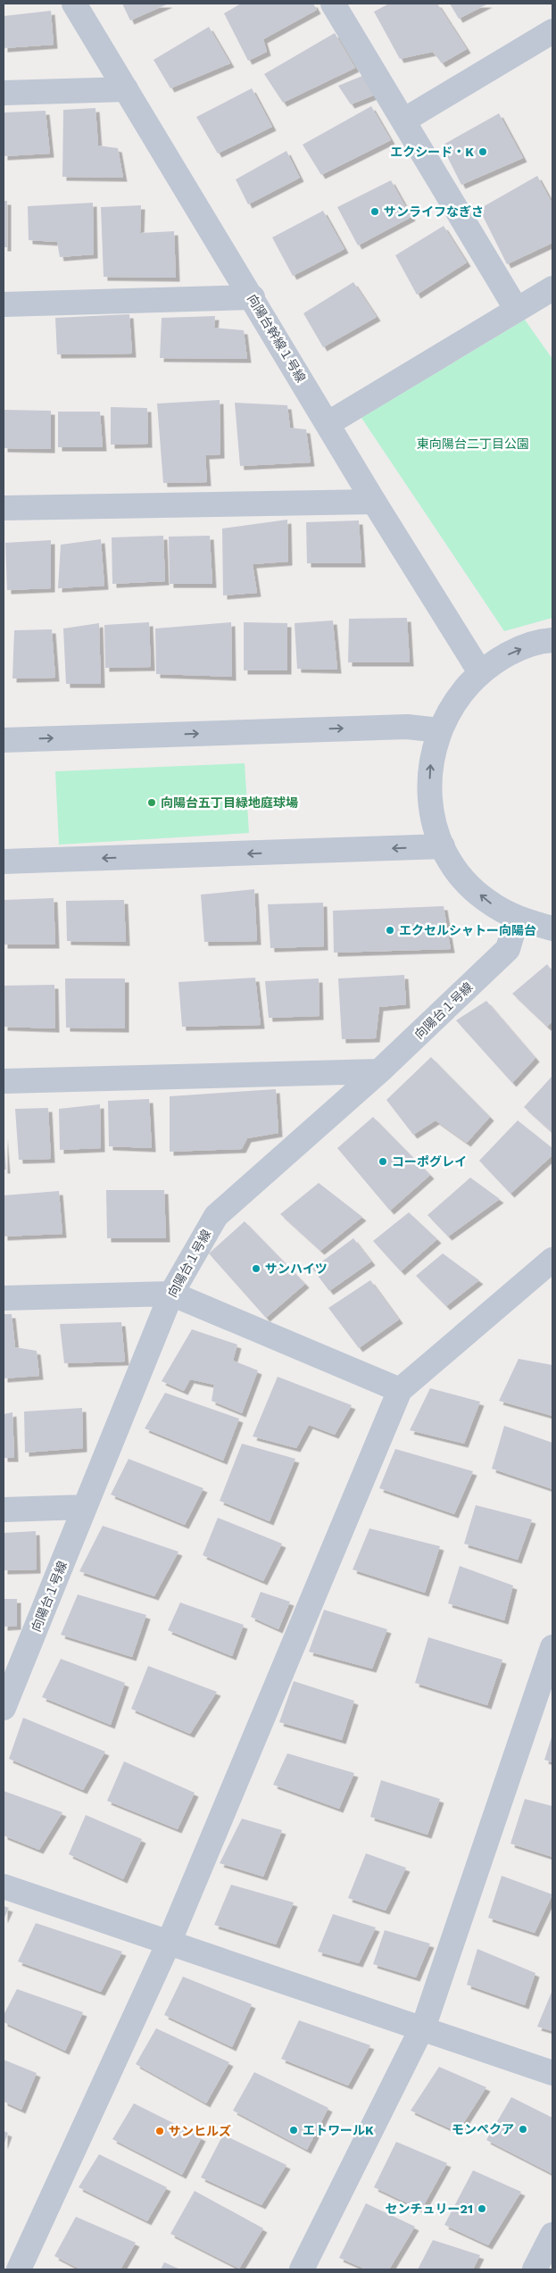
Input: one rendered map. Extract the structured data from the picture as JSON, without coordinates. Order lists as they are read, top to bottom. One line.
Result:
{"streets":{"street":["向陽台幹線１号線","向陽台１号線"]},"parks":["東向陽台二丁目公園"],"places":["エクシード・K","サンライフなぎさ","向陽台五丁目緑地庭球場","エクセルシャトー向陽台","コーポグレイ","サンハイツ","モンペクア","エトワールK","サンヒルズ","センチュリー21"]}
